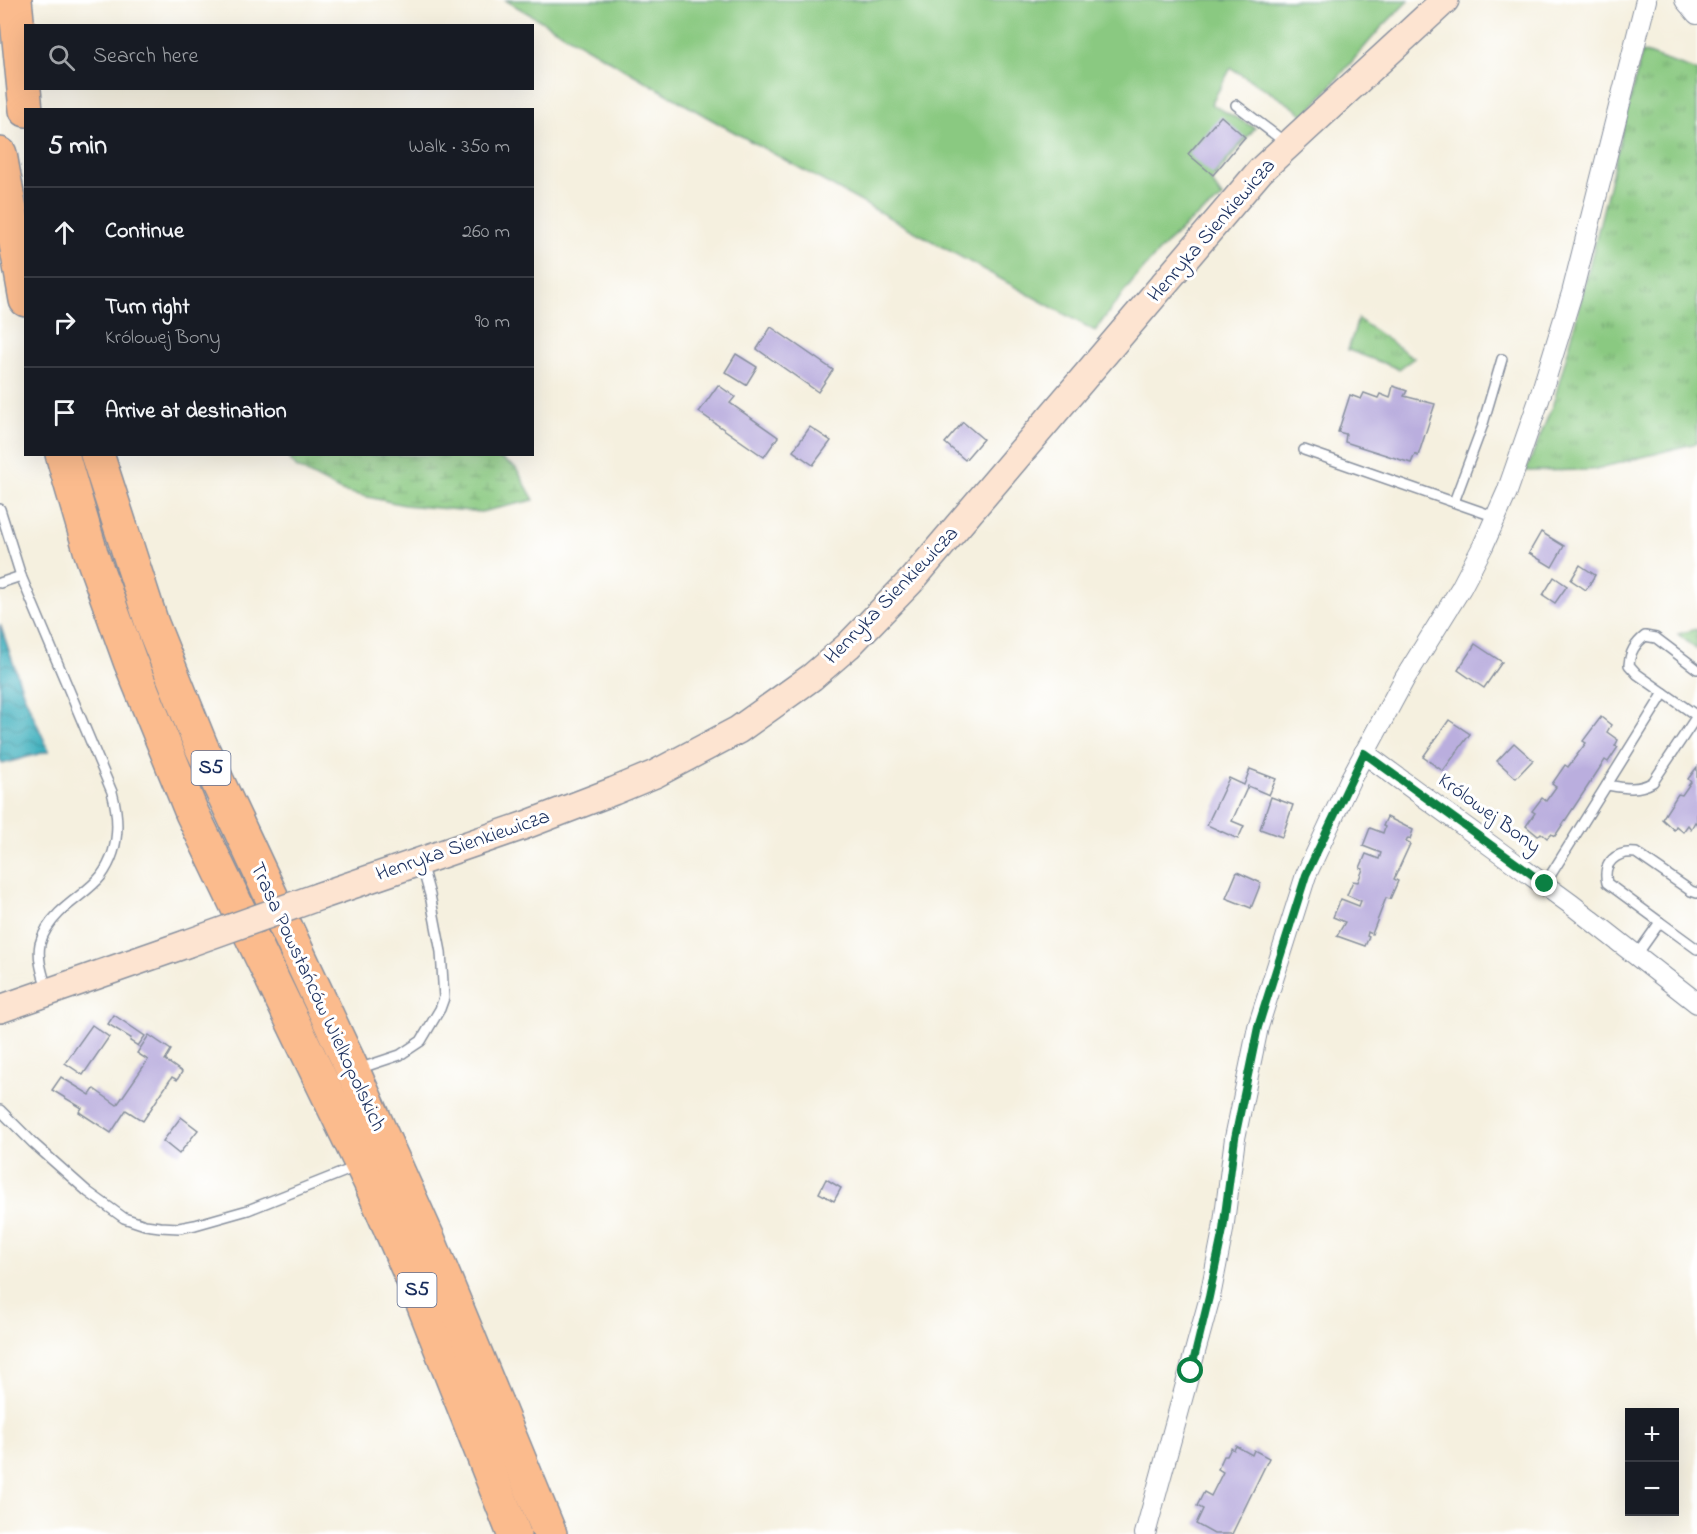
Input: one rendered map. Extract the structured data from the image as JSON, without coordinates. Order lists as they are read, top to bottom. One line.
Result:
{"streets":{"highway":["S5","Trasa Powstańców Wielkopolskich"],"street":["Henryka Sienkiewicza","Królowej Bony"]},"page":{"search":"Search here","heading":["5 min","Walk · 350 m"],"list":[["Continue","260 m"],["Turn right","Królowej Bony","90 m"],"Arrive at destination"],"map_buttons":["+","−"]}}
